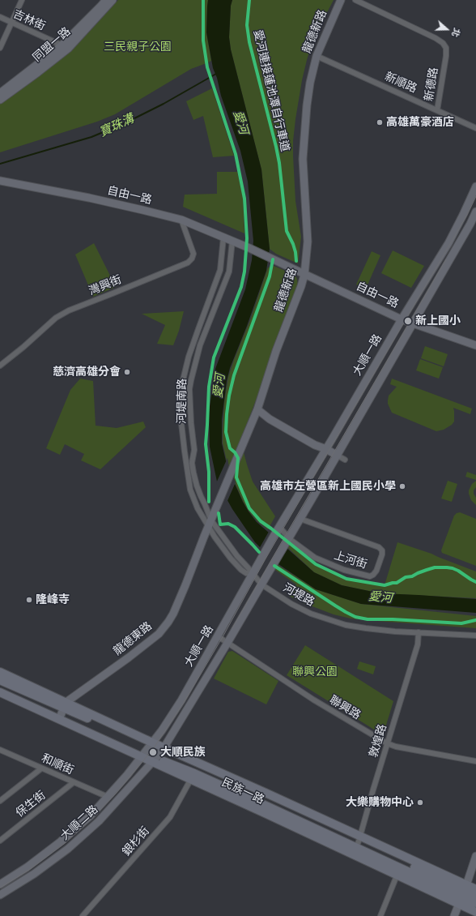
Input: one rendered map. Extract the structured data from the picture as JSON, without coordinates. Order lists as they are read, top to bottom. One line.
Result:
{"streets":{"main road":["民族一路"],"street":["吉林街","龍德新路","同盟一路","新順路","新德路","自由一路","灣興街","大順一路","河堤南路","上河街","河堤路","龍德東路","聯興路","敦煌路","和順街","保生街","大順二路","銀杉街"],"cycle path":["愛河連接蓮池潭自行車道"]},"crossings":[["吉林街","同盟一路"],["龍德新路","新順路"],["龍德新路","自由一路"],["龍德新路","龍德東路"],["新順路","新德路"],["自由一路","灣興街"],["自由一路","大順一路"],["自由一路","河堤南路"],["大順一路","河堤南路"],["大順一路","上河街"],["大順一路","河堤路"],["大順一路","聯興路"],["大順一路","民族一路"],["大順一路","大順二路"],["河堤南路","河堤路"],["河堤南路","龍德東路"],["河堤路","敦煌路"],["龍德東路","民族一路"],["聯興路","敦煌路"],["敦煌路","民族一路"],["和順街","保生街"],["和順街","大順二路"],["民族一路","大順二路"],["民族一路","銀杉街"]],"water":["愛河","寶珠溝"],"parks":["三民親子公園","聯興公園"],"places":["高雄萬豪酒店","新上國小","慈濟高雄分會","高雄市左營區新上國民小學","隆峰寺","大順民族","大樂購物中心"],"north":"right"}
